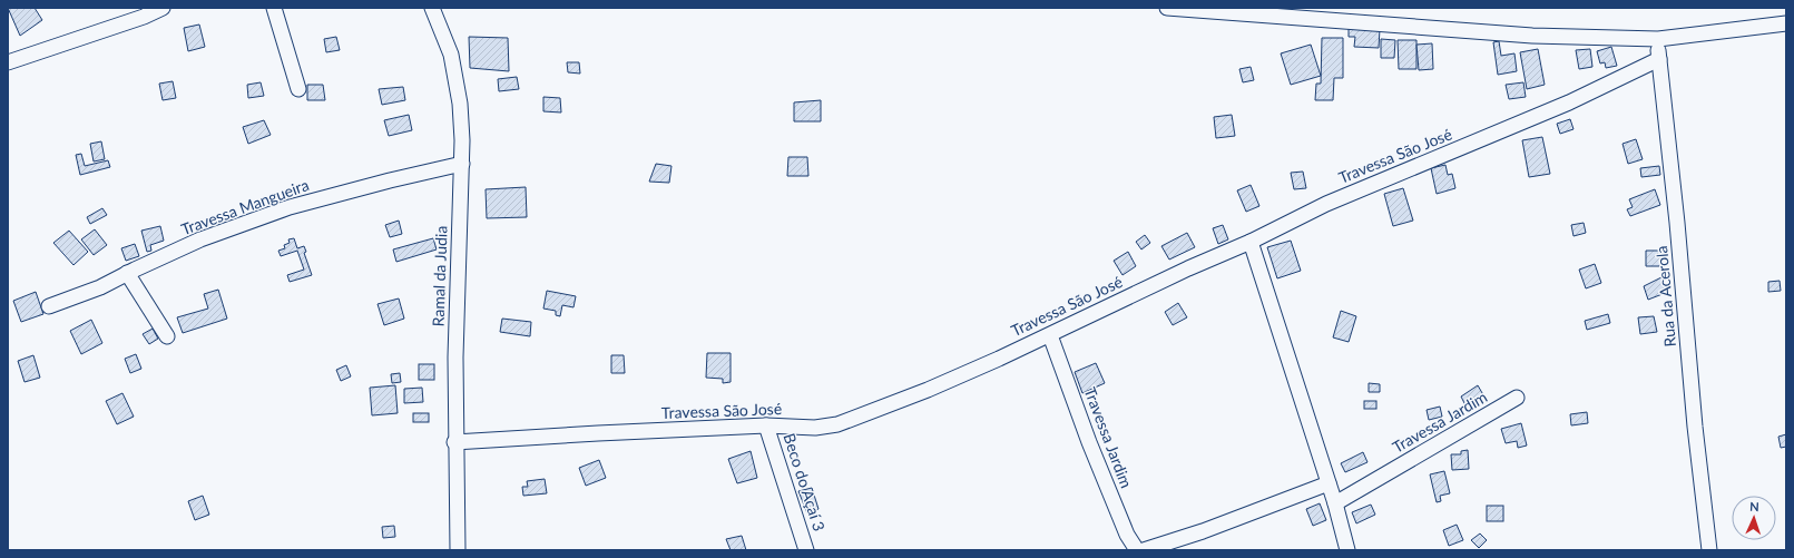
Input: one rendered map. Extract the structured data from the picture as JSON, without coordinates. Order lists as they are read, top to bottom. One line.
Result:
{"streets":{"street":["Travessa São José","Travessa Mangueira","Ramal da Judia","Rua da Acerola","Travessa Jardim","Beco do Açaí 3"]},"crossings":[["Travessa São José","Ramal da Judia"],["Travessa São José","Rua da Acerola"],["Travessa São José","Travessa Jardim"],["Travessa São José","Beco do Açaí 3"],["Travessa Mangueira","Ramal da Judia"]],"north":"top"}
